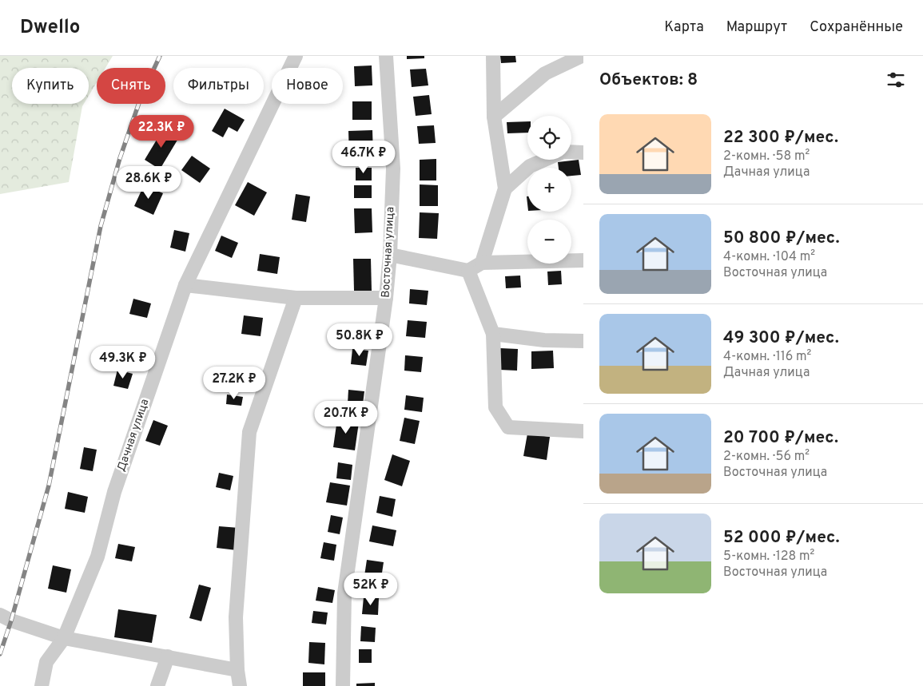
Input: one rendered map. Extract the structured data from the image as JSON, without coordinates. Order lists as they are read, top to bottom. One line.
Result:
{"streets":{"street":["Восточная улица","Дачная улица"]},"page":{"header":"Dwello","nav":["Карта","Маршрут","Сохранённые"],"heading":"Объектов: 8","chip":["Купить","Снять","Фильтры","Новое"],"list":[{"name":"22 300 ₽/мес.","note":"2-комн. · 58 m² · Дачная улица"},{"name":"50 800 ₽/мес.","note":"4-комн. · 104 m² · Восточная улица"},{"name":"49 300 ₽/мес.","note":"4-комн. · 116 m² · Дачная улица"},{"name":"20 700 ₽/мес.","note":"2-комн. · 56 m² · Восточная улица"},{"name":"52 000 ₽/мес.","note":"5-комн. · 128 m² · Восточная улица"}],"price":["22.3K ₽","46.7K ₽","28.6K ₽","50.8K ₽","49.3K ₽","27.2K ₽","20.7K ₽","52K ₽"],"map_buttons":["+","−"]}}
